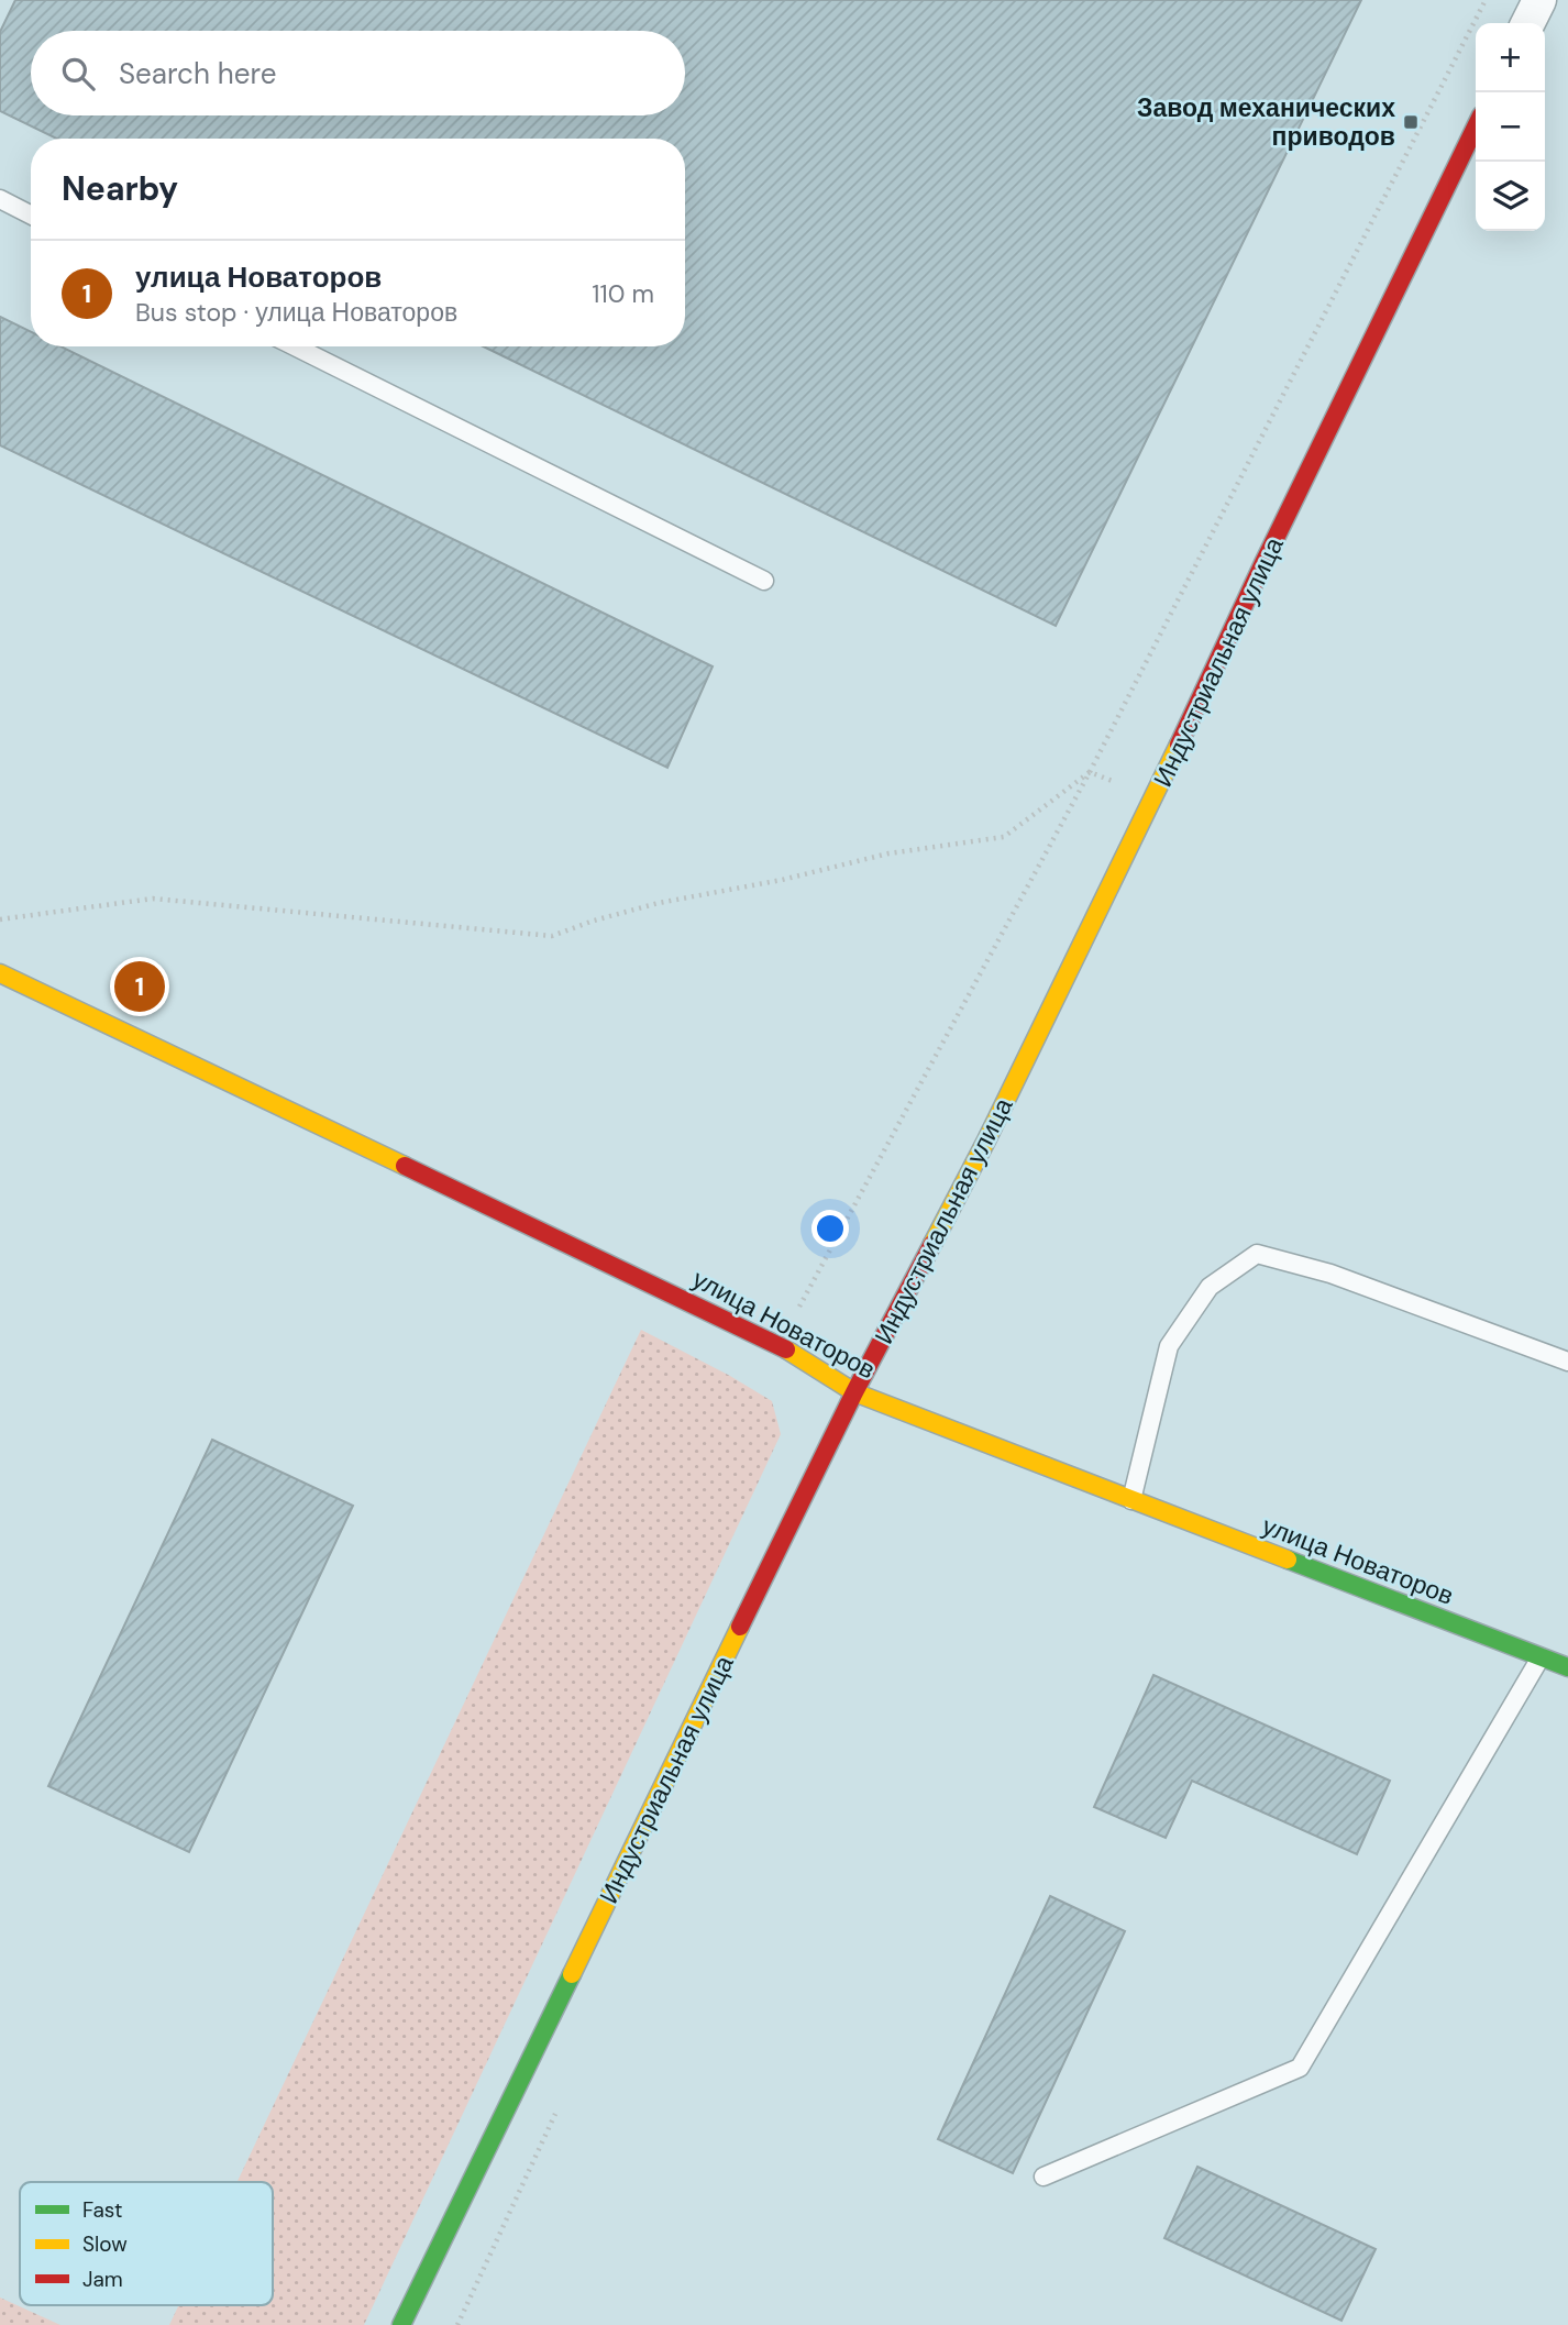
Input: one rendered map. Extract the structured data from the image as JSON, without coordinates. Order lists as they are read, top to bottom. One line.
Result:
{"streets":{"street":["Индустриальная улица","улица Новаторов"]},"crossings":[["Индустриальная улица","улица Новаторов"]],"places":{"transit":["Завод механических приводов"]},"legend":["Fast","Slow","Jam"],"page":{"map_buttons":["+","−"],"search":"Search here","heading":"Nearby","list":[{"mark":"1","name":"улица Новаторов","note":"Bus stop · улица Новаторов","value":"110 m"}],"pins":"1"}}
